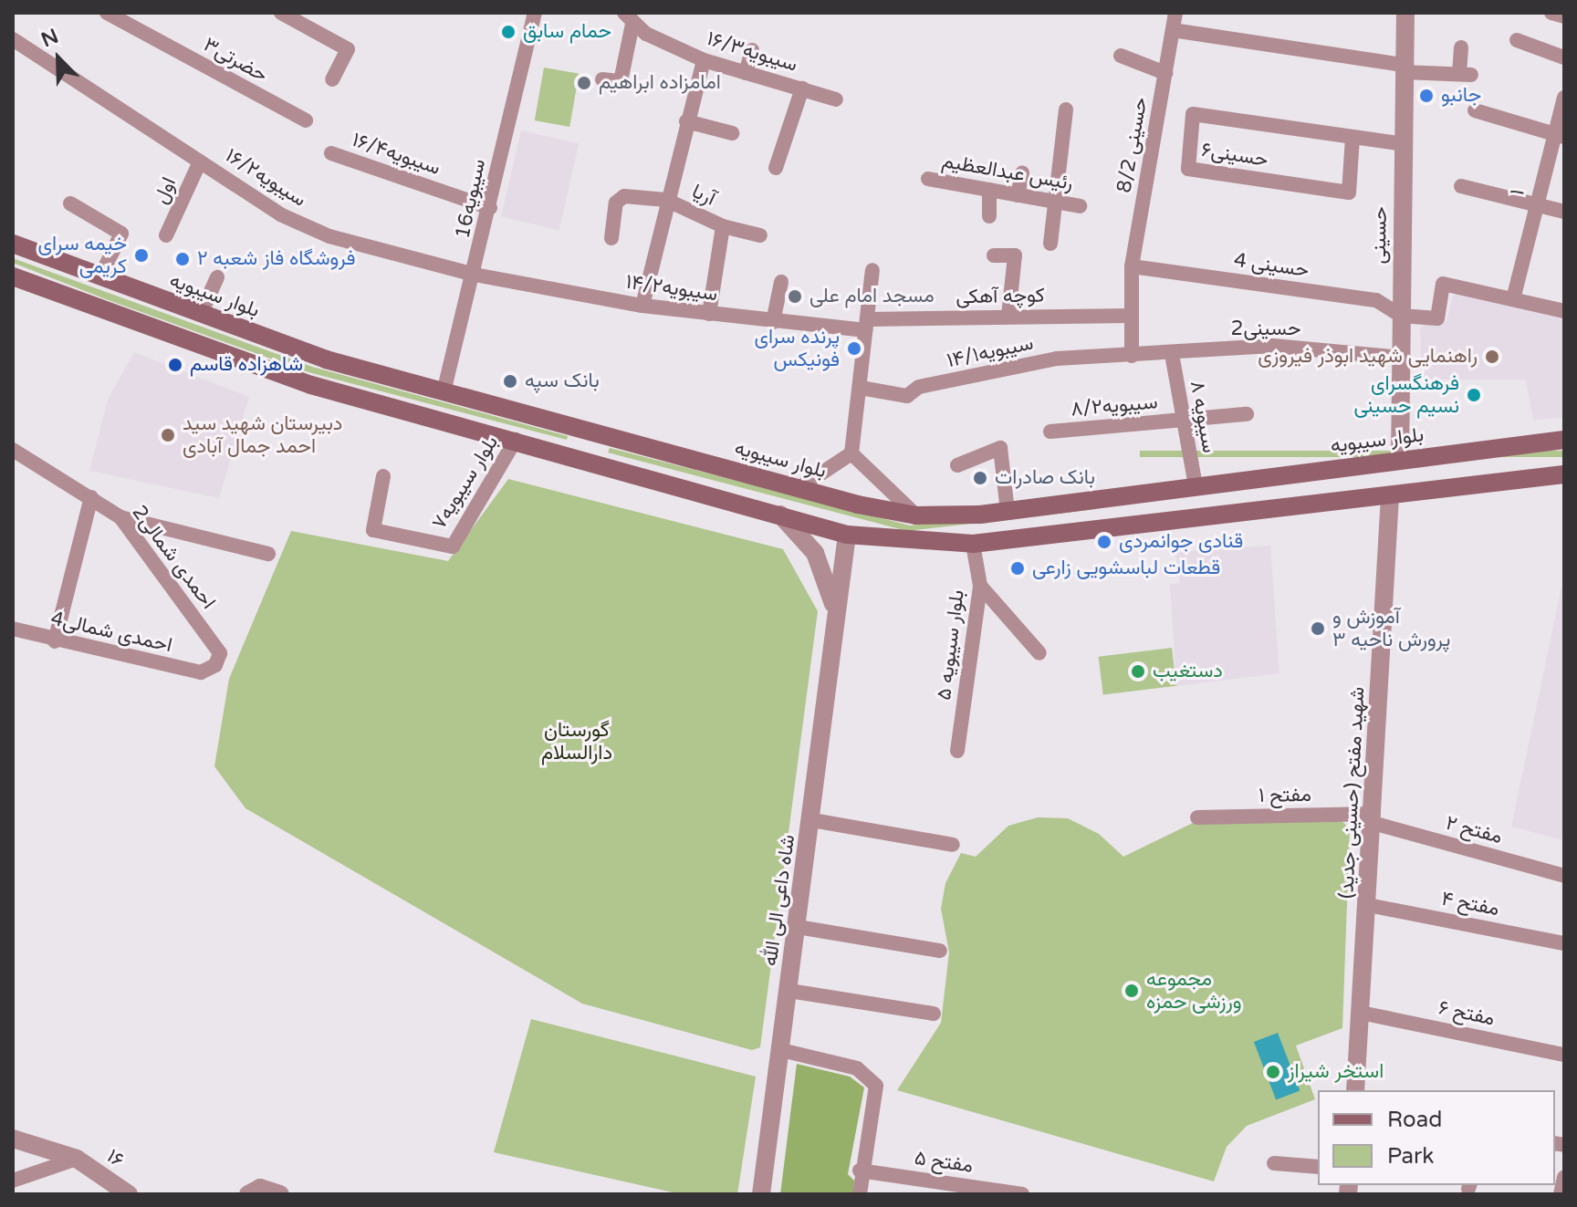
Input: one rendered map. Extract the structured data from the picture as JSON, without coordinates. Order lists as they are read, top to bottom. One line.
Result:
{"streets":{"main road":["بلوار سیبویه"],"street":["سیبویه۱۶/۳","حضرتی۳","8/2 حسینی","سیبویه۱۶/۴","حسینی۶","رئیس عبدالعظیم","سیبویه۱۶/۲","اول","۱","آریا","سیبویه16","حسینی","حسینی 4","سیبویه۱۴/۲","کوچه آهکی","حسینی2","سیبویه۱۴/۱","سیبویه۸/۲","سیبویه ۸","بلوار سیبویه۷","2احمدی شمالی","4احمدی شمالی","بلوار سیبویه ۵","شهید مفتح (حسینی جدید)","مفتح ۱","مفتح ۲","شاه داعی الی الله","مفتح ۴","مفتح ۶","۱۶","مفتح ۵"]},"crossings":[["8/2 حسینی","حسینی 4"],["8/2 حسینی","کوچه آهکی"],["8/2 حسینی","حسینی2"],["8/2 حسینی","سیبویه۱۴/۱"],["سیبویه۱۶/۴","سیبویه16"],["حسینی۶","حسینی"],["سیبویه۱۶/۲","اول"],["سیبویه۱۶/۲","سیبویه16"],["سیبویه۱۶/۲","سیبویه۱۴/۲"],["آریا","سیبویه۱۴/۲"],["سیبویه16","سیبویه۱۴/۲"],["سیبویه16","بلوار سیبویه"],["حسینی","حسینی 4"],["حسینی","بلوار سیبویه"],["حسینی","حسینی2"],["سیبویه۱۴/۲","کوچه آهکی"],["بلوار سیبویه","سیبویه ۸"],["حسینی2","سیبویه۱۴/۱"],["حسینی2","سیبویه ۸"],["سیبویه۸/۲","سیبویه ۸"],["2احمدی شمالی","4احمدی شمالی"],["شهید مفتح (حسینی جدید)","مفتح ۱"],["شهید مفتح (حسینی جدید)","مفتح ۲"],["شهید مفتح (حسینی جدید)","مفتح ۴"],["شهید مفتح (حسینی جدید)","مفتح ۶"],["مفتح ۱","مفتح ۲"]],"parks":["گورستان دارالسلام"],"places":["حمام سابق","امامزاده ابراهیم","جانبو","خیمه سرای کریمی","فروشگاه فاز شعبه ۲","مسجد امام علی","پرنده سرای فونیکس","راهنمایی شهید ابوذر فیروزی","شاهزاده قاسم","بانک سپه","فرهنگسرای نسیم حسینی","دبیرستان شهید سید احمد جمال آبادی","بانک صادرات","قنادی جوانمردی","قطعات لباسشویی زارعی","آموزش و پرورش ناحیه ۳","دستغیب","مجموعه ورزشی حمزه","استخر شیراز"],"legend":["Road","Park"],"north":"top left"}
